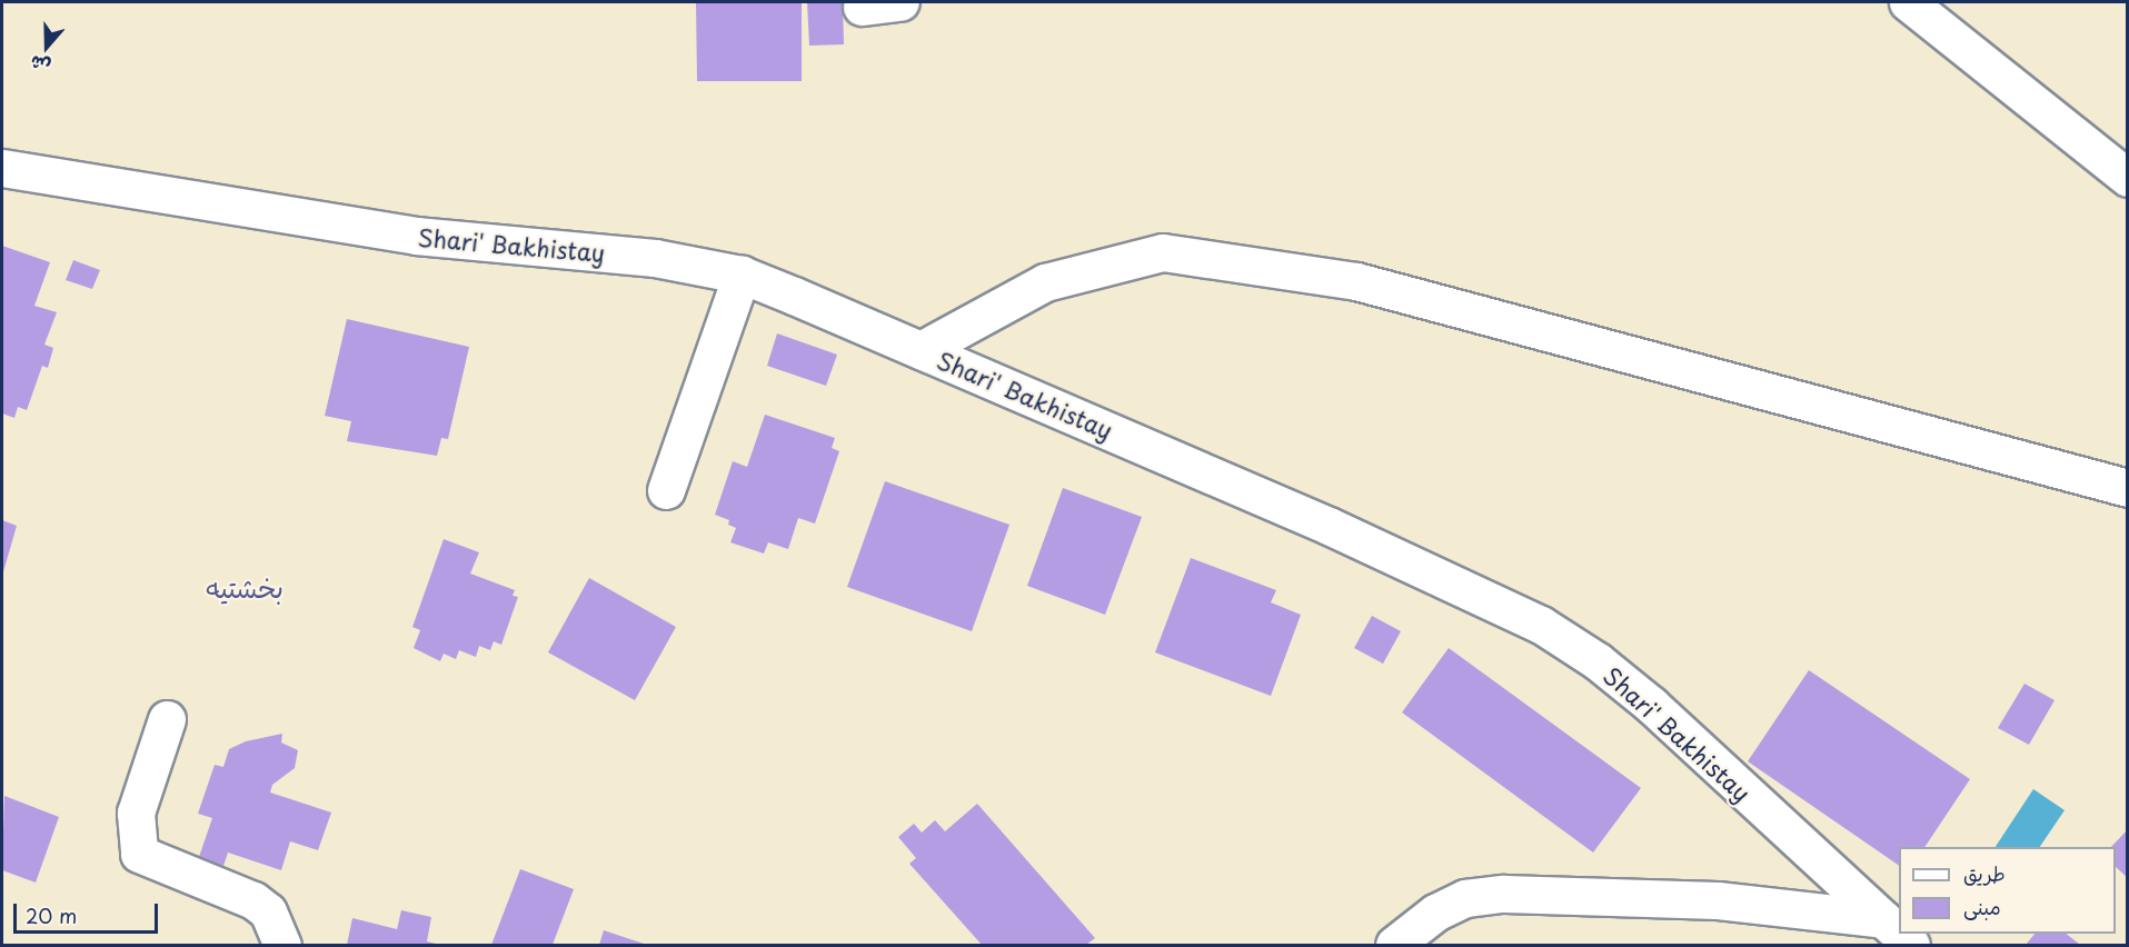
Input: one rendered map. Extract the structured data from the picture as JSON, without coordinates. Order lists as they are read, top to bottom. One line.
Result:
{"streets":{"street":["Shari' Bakhistay"]},"districts":["بخشتيه"],"legend":["طريق","مبنى"],"scale_bar":"20 m","north":"bottom"}
